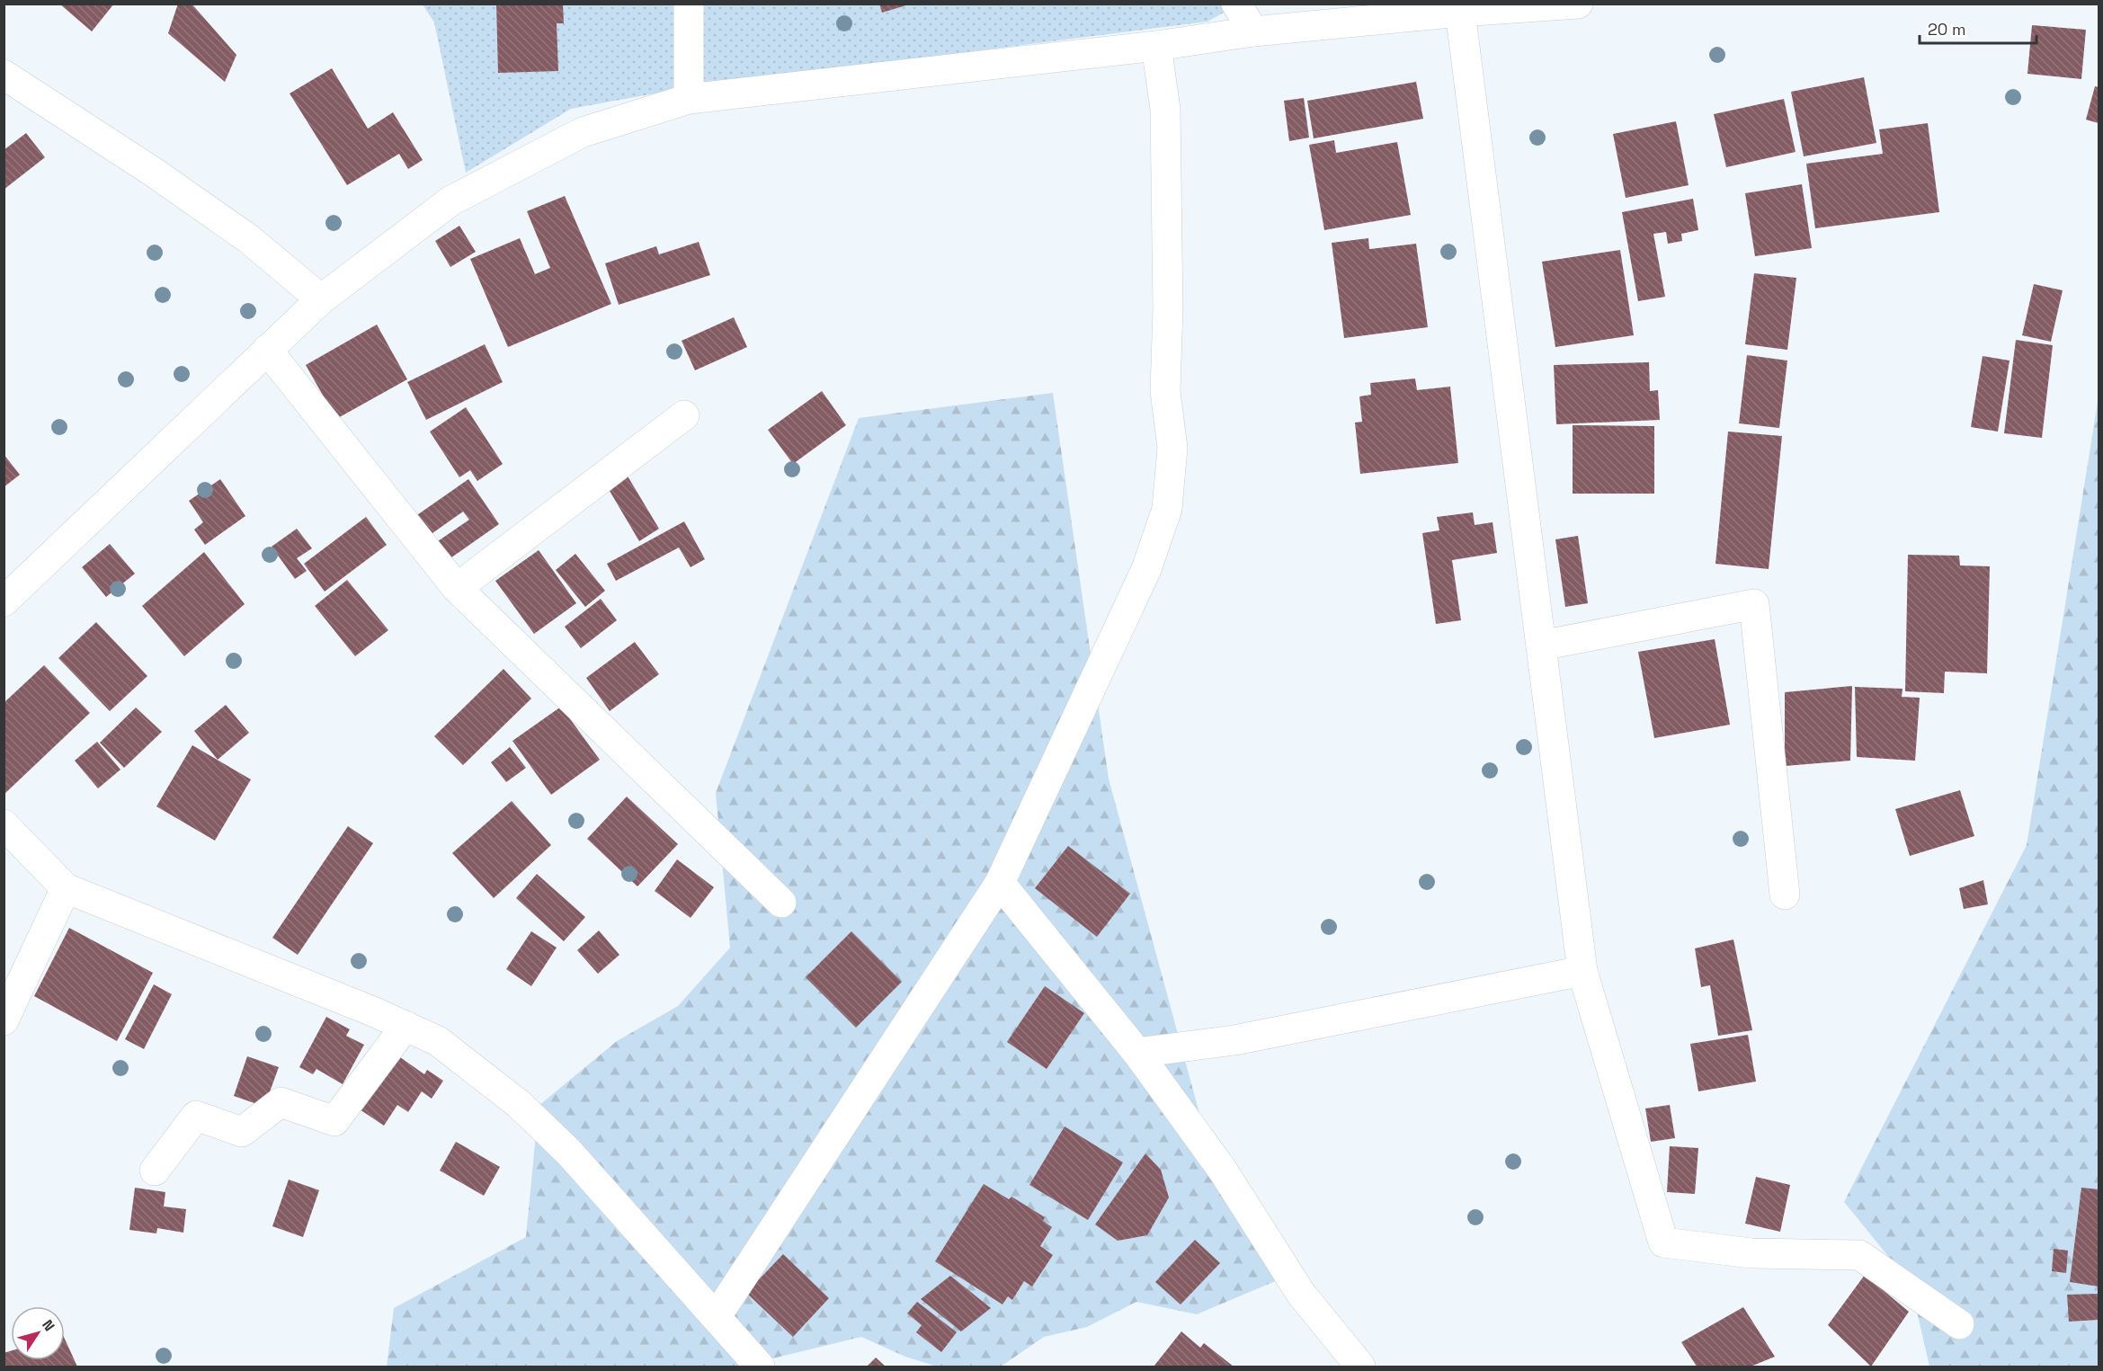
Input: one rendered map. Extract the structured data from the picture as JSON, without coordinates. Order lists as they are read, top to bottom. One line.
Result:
{"scale_bar":"20 m","north":"top right"}
